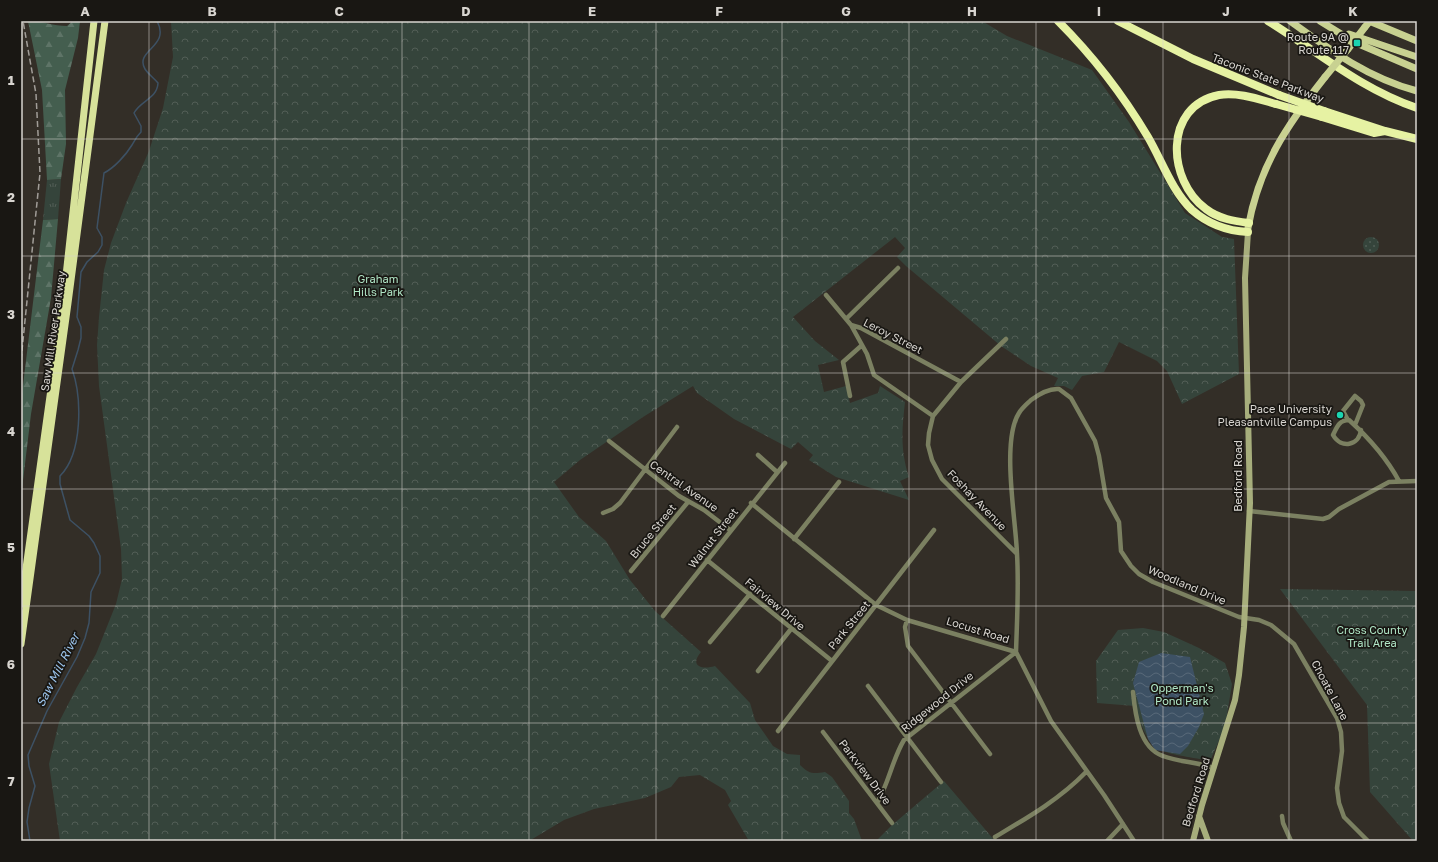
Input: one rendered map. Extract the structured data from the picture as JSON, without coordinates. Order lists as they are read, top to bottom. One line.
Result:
{"streets":{"highway":["Taconic State Parkway","Saw Mill River Parkway"],"main road":["Bedford Road"],"street":["Leroy Street","Central Avenue","Foshay Avenue","Bruce Street","Walnut Street","Woodland Drive","Fairview Drive","Park Street","Locust Road","Choate Lane","Ridgewood Drive","Parkview Drive"]},"crossings":[["Bedford Road","Woodland Drive"],["Bedford Road","Choate Lane"],["Central Avenue","Bruce Street"],["Central Avenue","Walnut Street"],["Foshay Avenue","Woodland Drive"],["Walnut Street","Fairview Drive"],["Walnut Street","Locust Road"],["Woodland Drive","Choate Lane"],["Fairview Drive","Park Street"],["Park Street","Locust Road"],["Locust Road","Ridgewood Drive"],["Ridgewood Drive","Parkview Drive"]],"water":["Saw Mill River"],"parks":["Graham Hills Park","Cross County Trail Area","Opperman's Pond Park"],"places":{"transit":["Route 9A @ Route 117"],"other":["Pace University Pleasantville Campus"]},"grid":{"columns":["A","B","C","D","E","F","G","H","I","J","K"],"rows":["1","2","3","4","5","6","7"]}}
